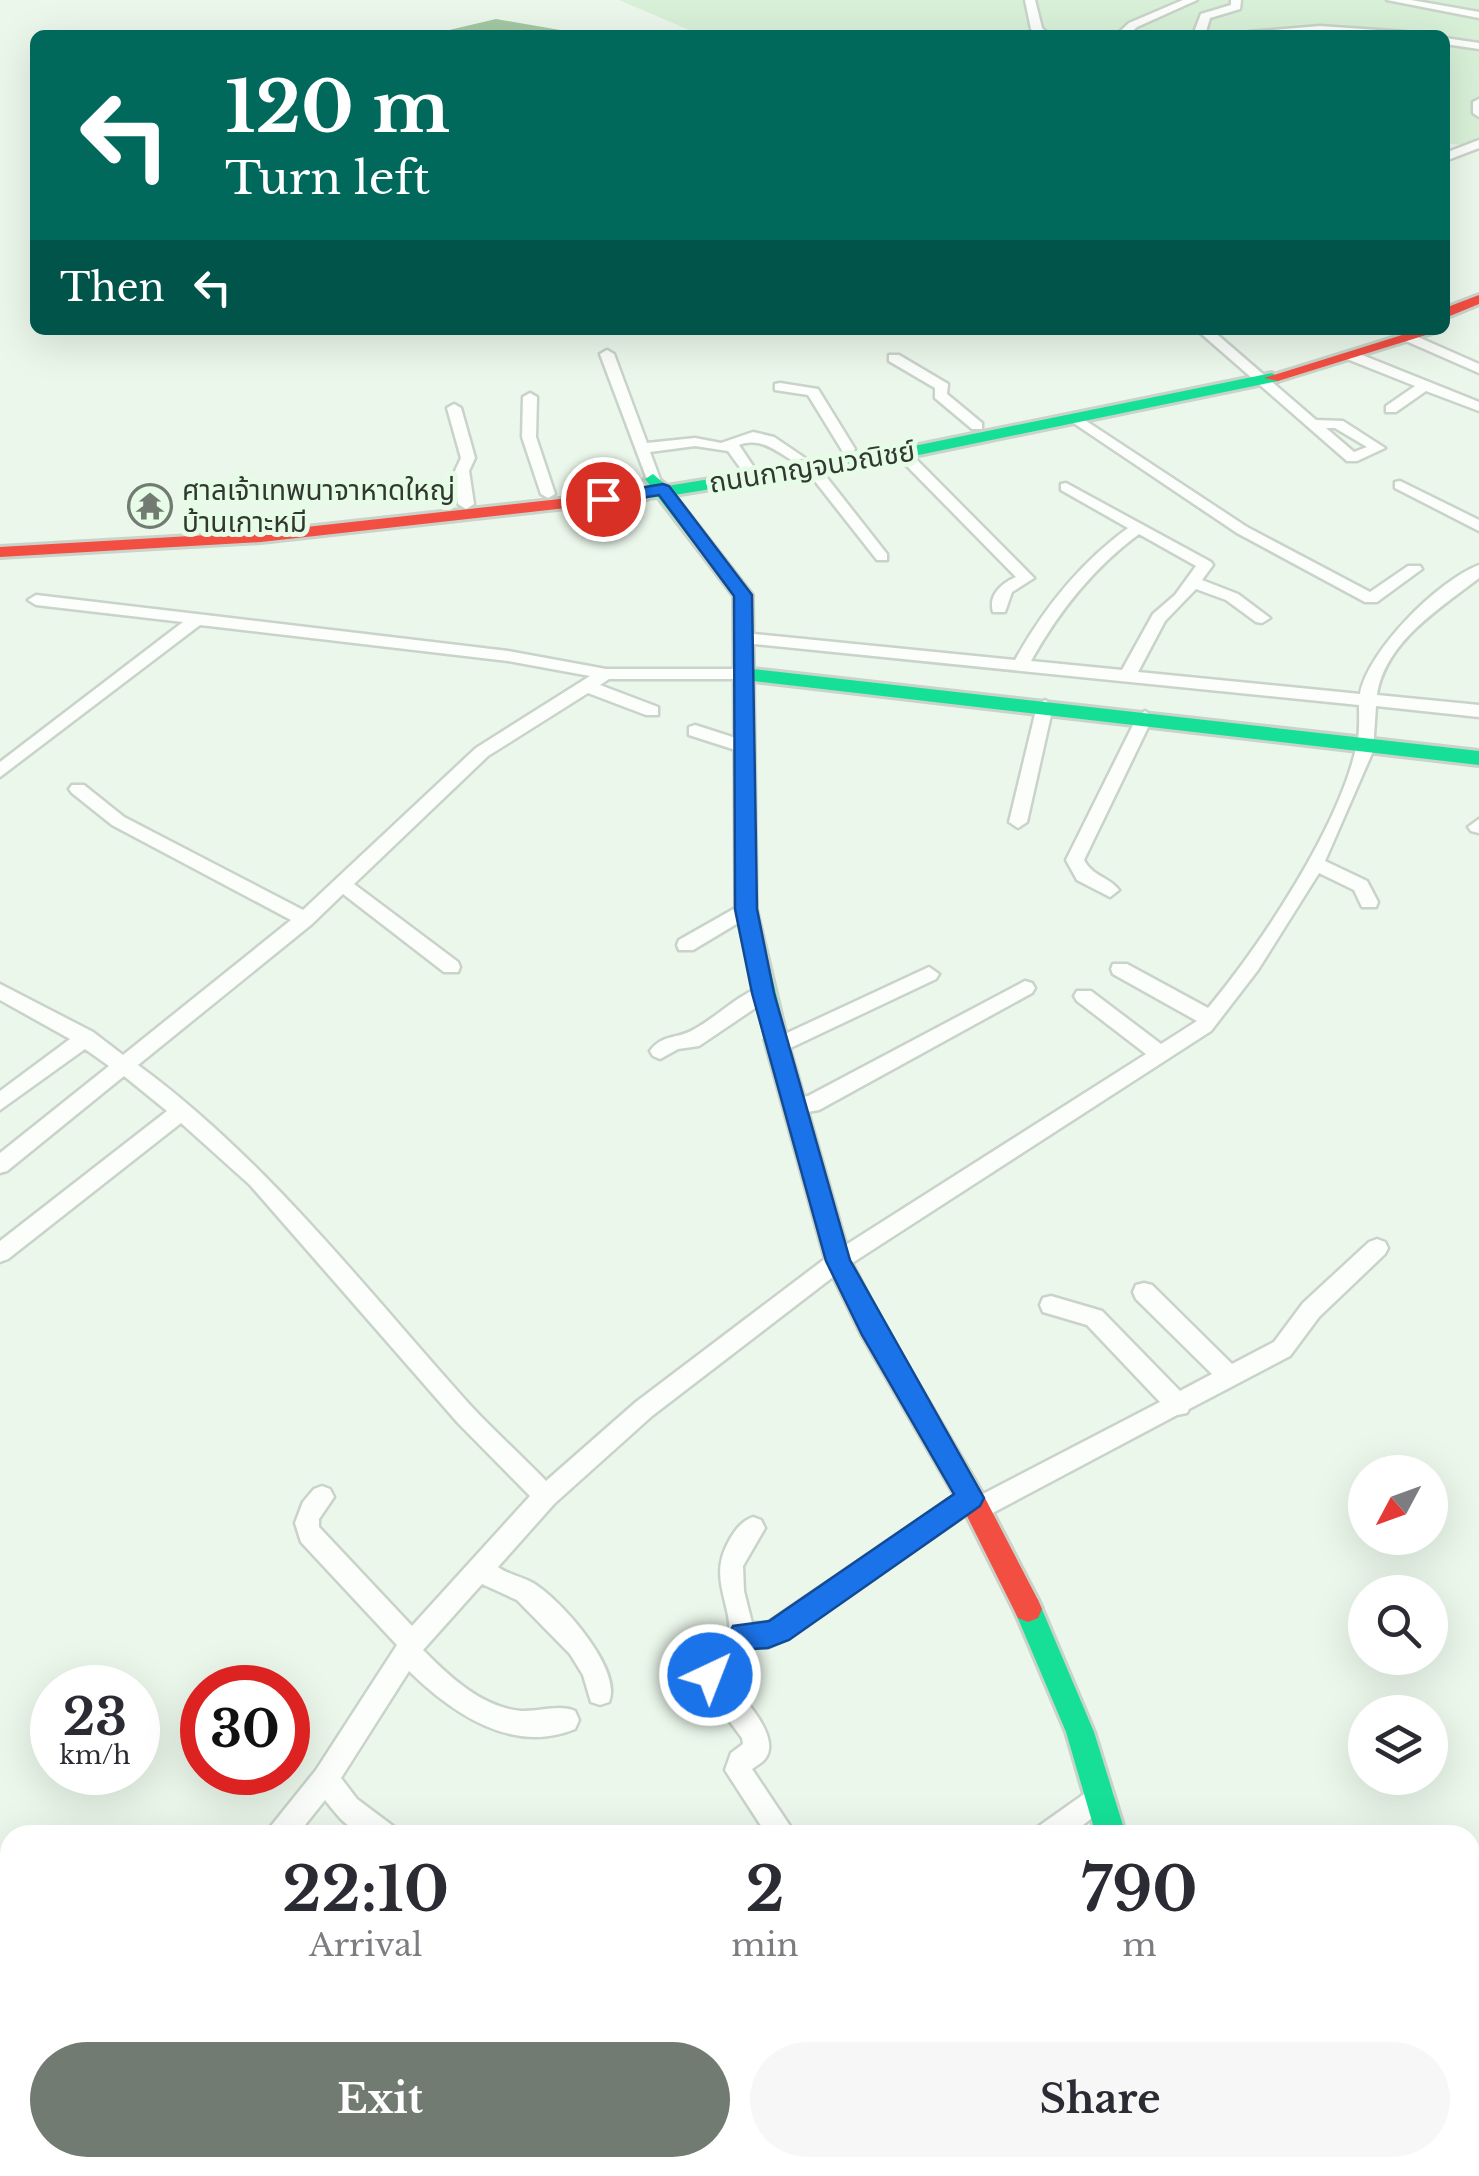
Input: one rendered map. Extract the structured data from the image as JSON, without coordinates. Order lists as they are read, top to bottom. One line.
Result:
{"streets":{"main road":["ถนนกาญจนวณิชย์"]},"places":{"temple":["ศาลเจ้าเทพนาจาหาดใหญ่ บ้านเกาะหมี"]},"north":"bottom left","page":{"turn":["120 m","Turn left"],"then":"Then","speed":"23 km/h","limit":"30","eta":["22:10","Arrival","2","min","790","m"],"buttons":["Exit","Share"]}}
